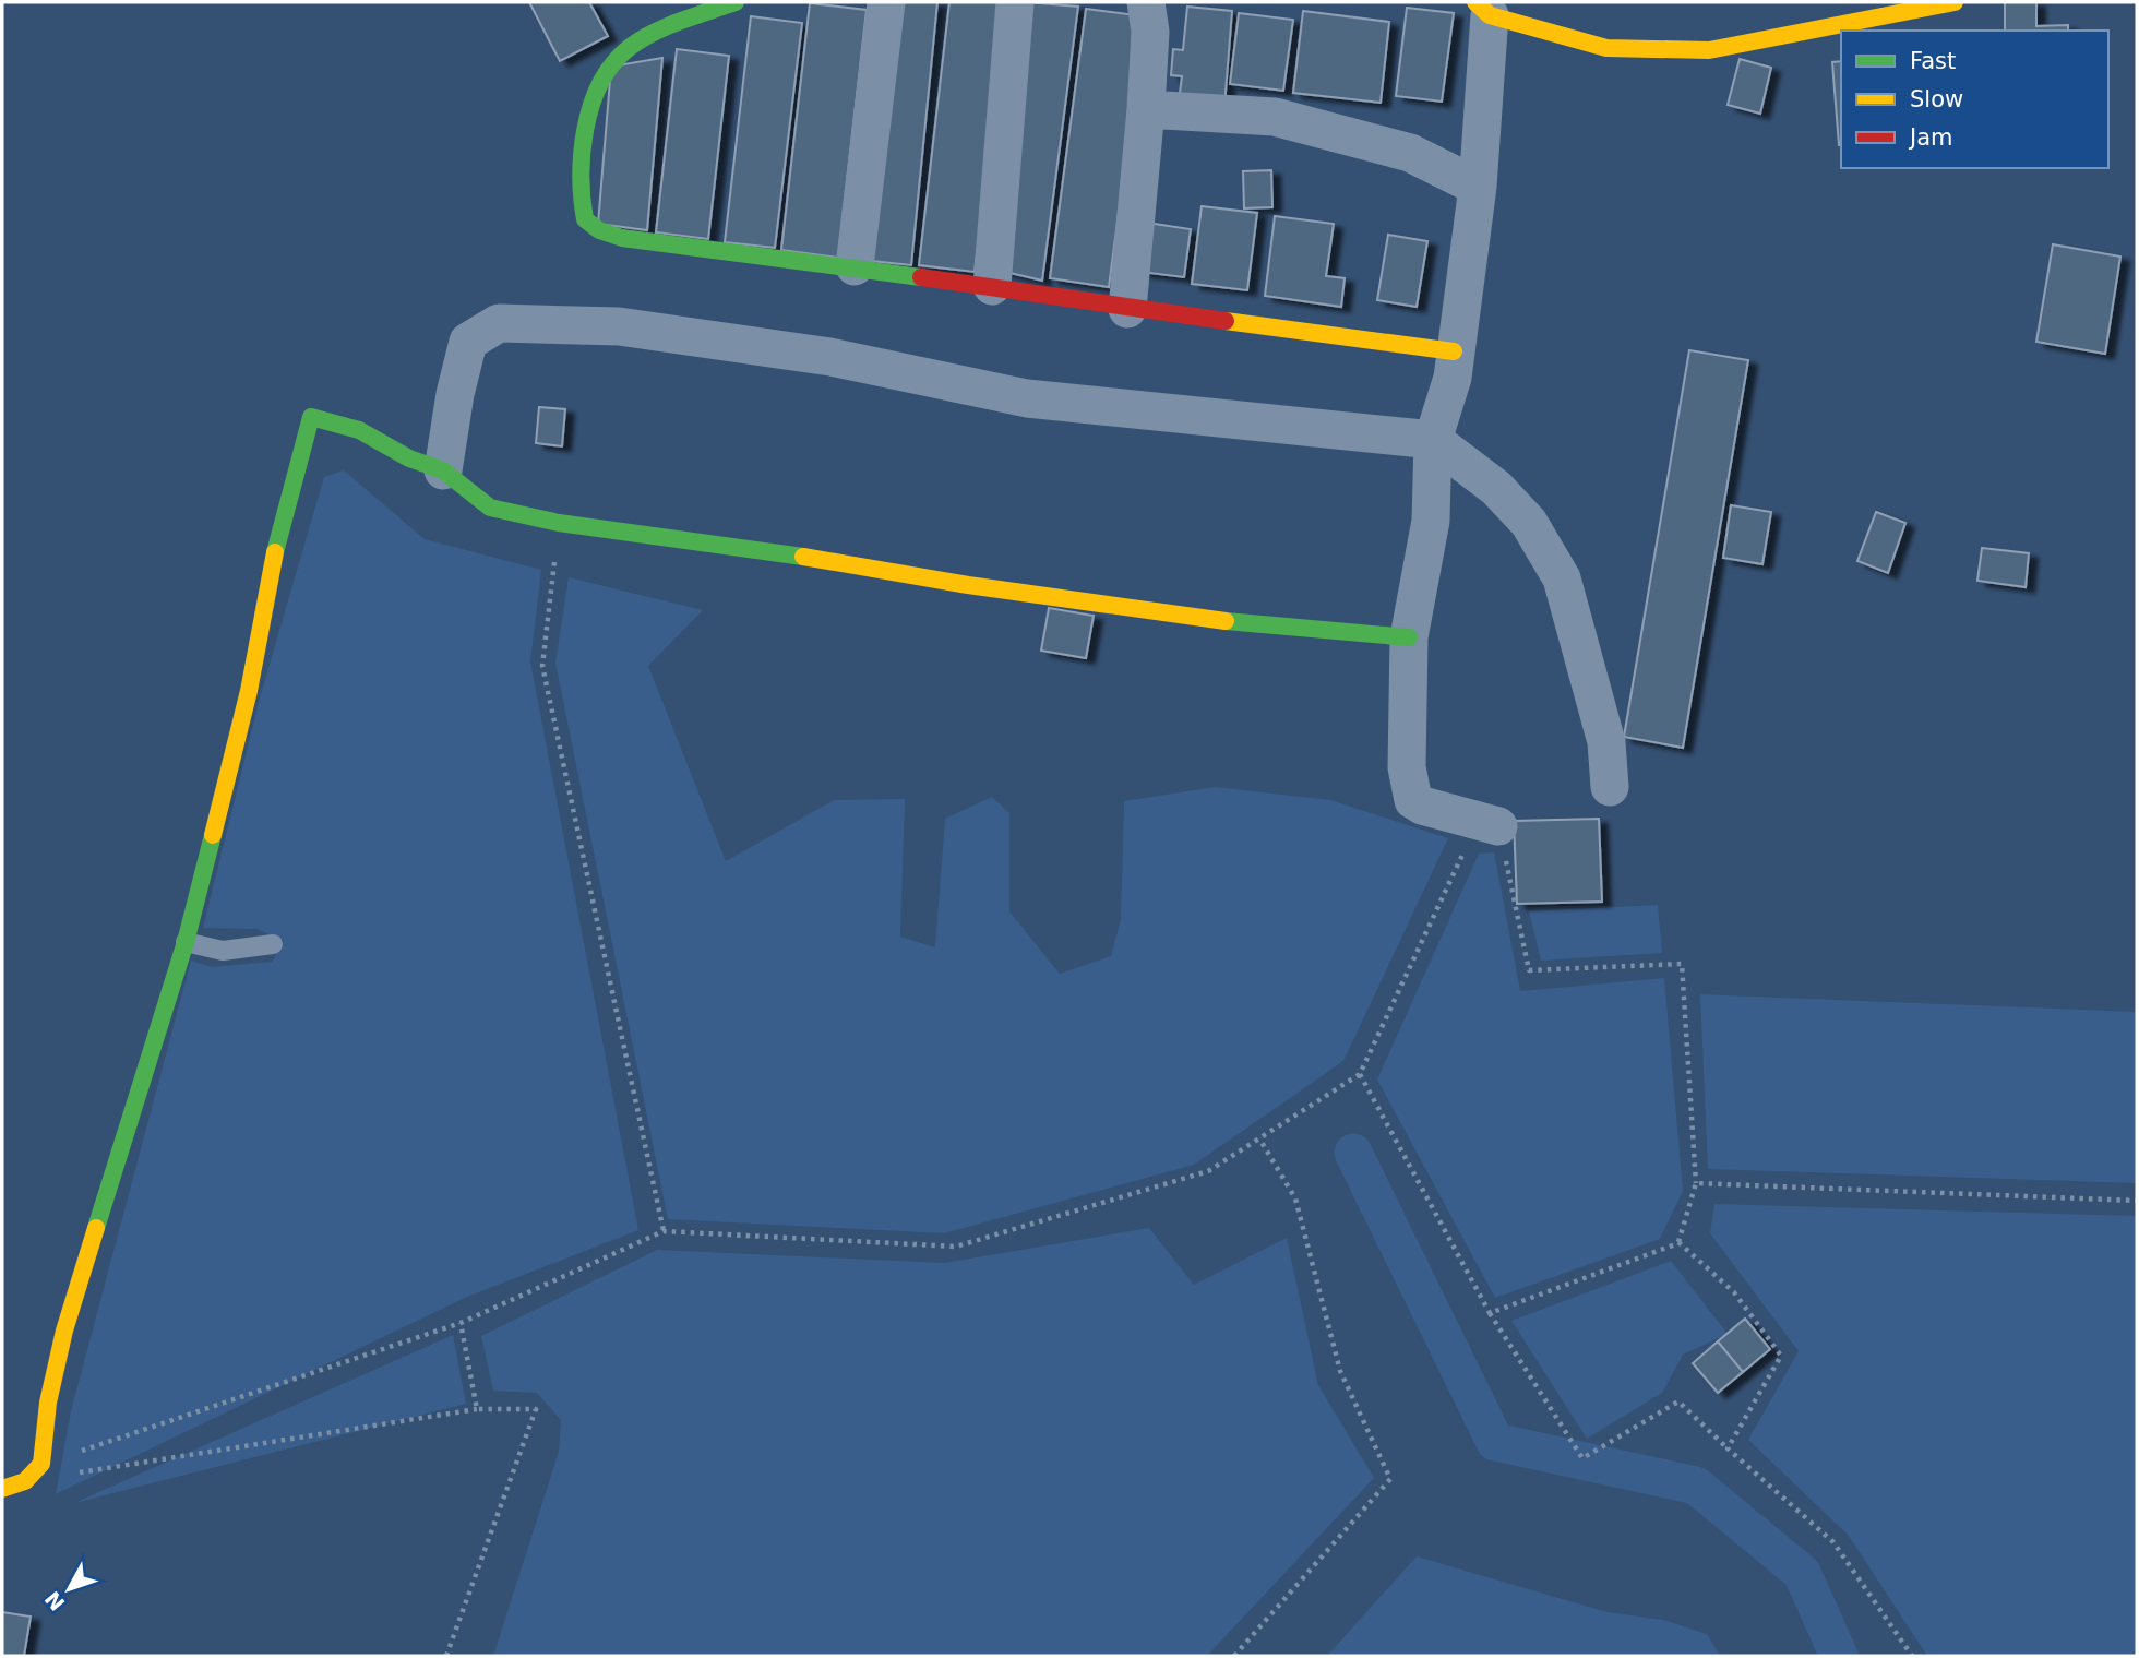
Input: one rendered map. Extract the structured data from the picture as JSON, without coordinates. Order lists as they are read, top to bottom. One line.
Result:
{"legend":["Fast","Slow","Jam"],"north":"bottom left"}
